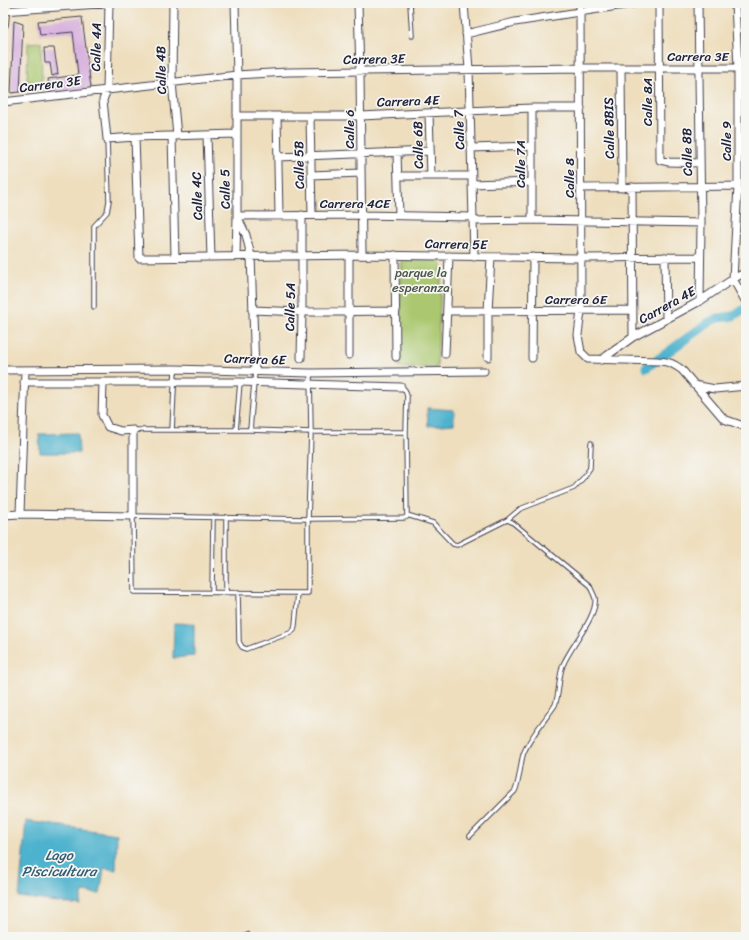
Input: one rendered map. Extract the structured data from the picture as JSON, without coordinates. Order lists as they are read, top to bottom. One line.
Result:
{"streets":{"street":["Calle 4A","Carrera 3E","Calle 4B","Carrera 4E","Calle 8A","Calle 8BIS","Calle 6","Calle 7","Calle 9","Calle 6B","Calle 8B","Calle 7A","Calle 5B","Calle 8","Calle 5","Calle 4C","Carrera 4CE","Carrera 5E","Carrera 6E","Calle 5A"]},"crossings":[["Calle 4A","Carrera 3E"],["Carrera 3E","Calle 4B"],["Carrera 3E","Calle 8A"],["Carrera 3E","Calle 8BIS"],["Carrera 3E","Calle 6"],["Carrera 3E","Calle 7"],["Carrera 3E","Calle 9"],["Carrera 3E","Calle 8B"],["Carrera 3E","Calle 8"],["Carrera 3E","Calle 5"],["Calle 4B","Carrera 5E"],["Carrera 4E","Calle 6"],["Carrera 4E","Calle 7"],["Carrera 4E","Calle 9"],["Carrera 4E","Calle 6B"],["Carrera 4E","Calle 8B"],["Carrera 4E","Calle 7A"],["Carrera 4E","Calle 5B"],["Carrera 4E","Calle 8"],["Carrera 4E","Calle 5"],["Calle 8A","Calle 8B"],["Calle 6","Carrera 4CE"],["Calle 6","Carrera 5E"],["Calle 7","Carrera 4CE"],["Calle 7","Carrera 5E"],["Calle 8B","Carrera 4CE"],["Calle 8B","Carrera 5E"],["Calle 7A","Carrera 4CE"],["Calle 5B","Carrera 4CE"],["Calle 8","Carrera 4CE"],["Calle 8","Carrera 5E"],["Calle 8","Carrera 6E"],["Calle 5","Carrera 4CE"],["Calle 5","Carrera 5E"],["Calle 5","Carrera 6E"],["Calle 4C","Carrera 5E"],["Carrera 4CE","Calle 5A"],["Carrera 5E","Calle 5A"]],"water":["Lago Piscicultura"],"parks":["parque la esperanza"]}
